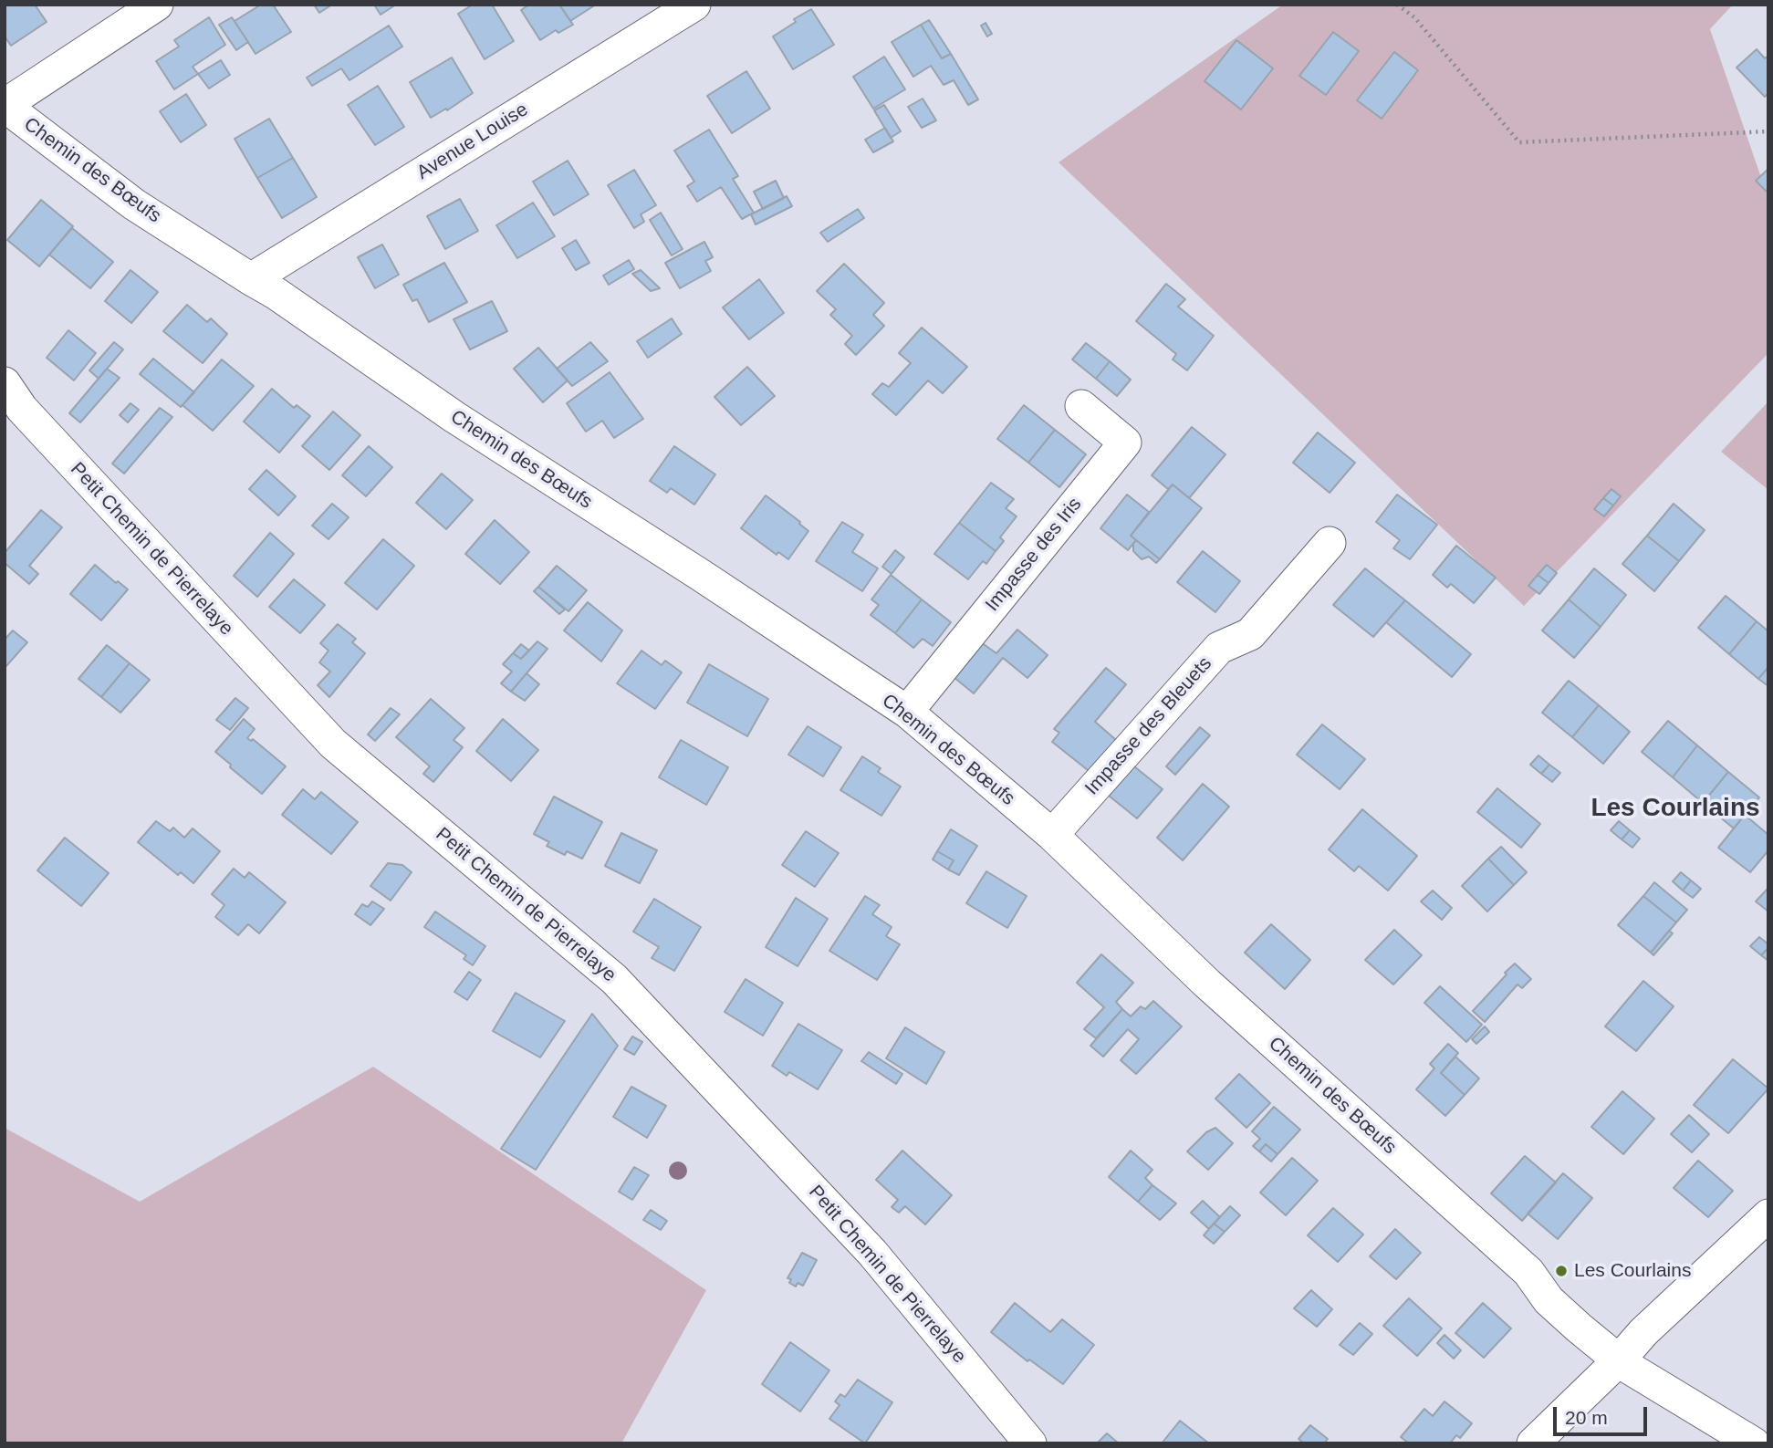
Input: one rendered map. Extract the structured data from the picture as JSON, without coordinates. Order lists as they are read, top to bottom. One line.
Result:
{"streets":{"street":["Avenue Louise","Chemin des Bœufs","Petit Chemin de Pierrelaye","Impasse des Iris","Impasse des Bleuets"]},"crossings":[["Avenue Louise","Chemin des Bœufs"],["Chemin des Bœufs","Impasse des Iris"],["Chemin des Bœufs","Impasse des Bleuets"]],"districts":["Les Courlains"],"places":["Les Courlains"],"scale_bar":"20 m"}
